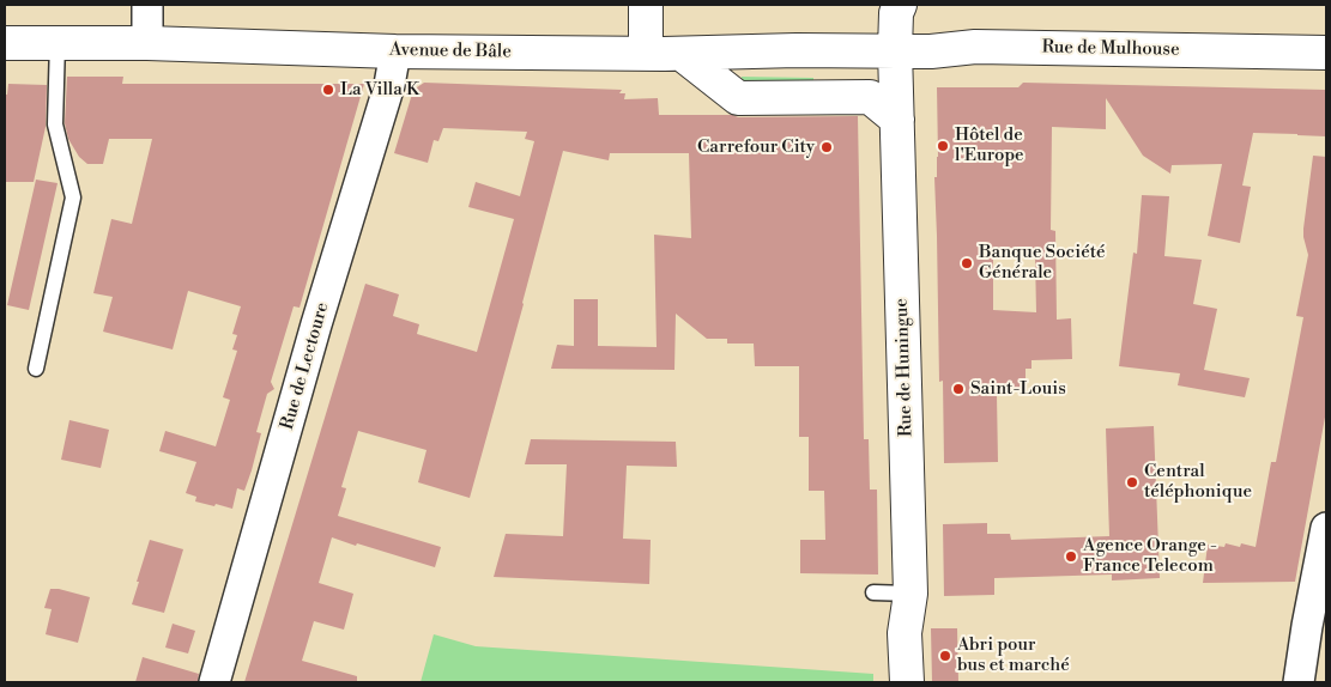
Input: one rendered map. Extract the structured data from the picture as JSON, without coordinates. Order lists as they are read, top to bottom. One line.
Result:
{"streets":{"main road":["Rue de Mulhouse","Avenue de Bâle","Rue de Huningue"],"street":["Rue de Lectoure"]},"crossings":[["Rue de Mulhouse","Avenue de Bâle"],["Rue de Mulhouse","Rue de Huningue"],["Avenue de Bâle","Rue de Lectoure"],["Avenue de Bâle","Rue de Huningue"]],"places":["La Villa K","Hôtel de l'Europe","Carrefour City","Banque Société Générale","Saint-Louis","Central téléphonique","Agence Orange - France Telecom","Abri pour bus et marché"]}
